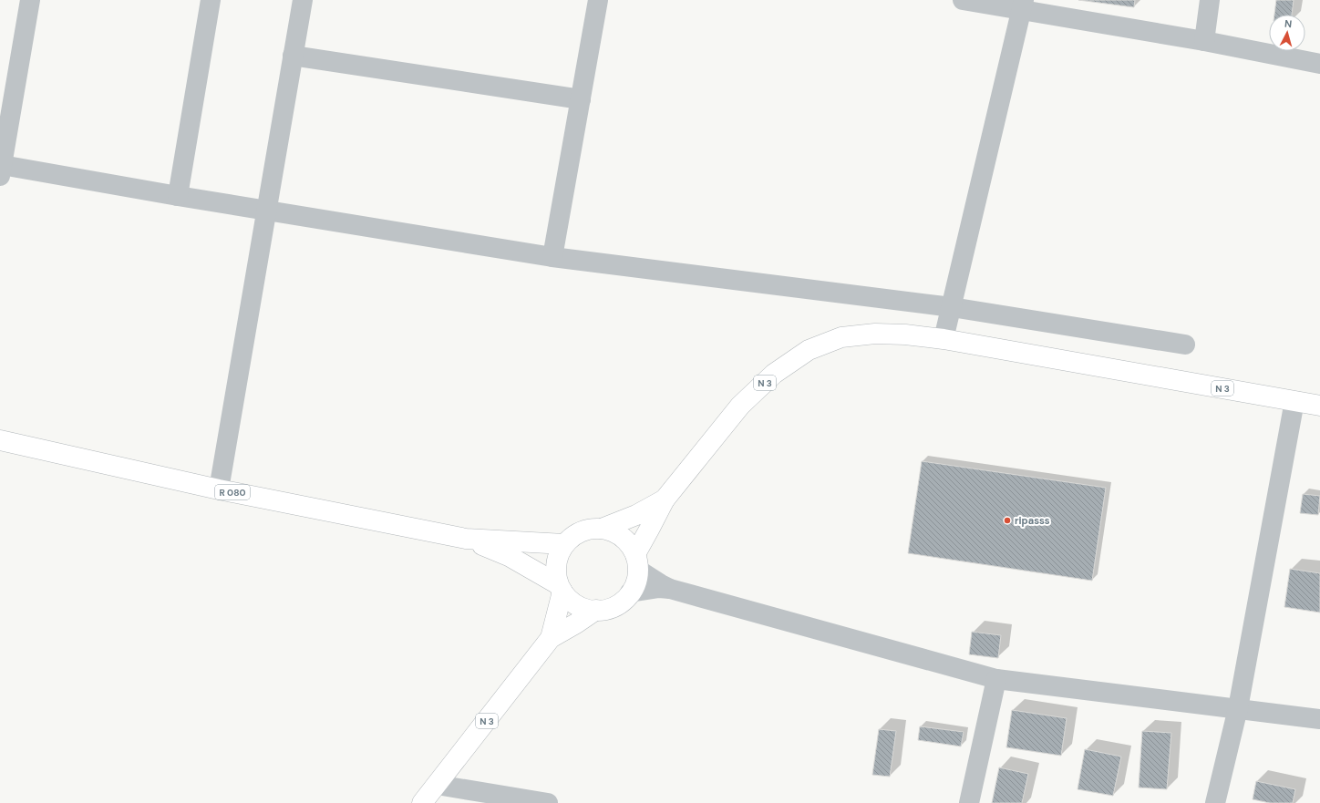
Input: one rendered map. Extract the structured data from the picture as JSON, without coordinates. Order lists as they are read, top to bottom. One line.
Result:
{"streets":{"main road":["N 3","R 080"]},"places":["ripasss"],"north":"top"}
